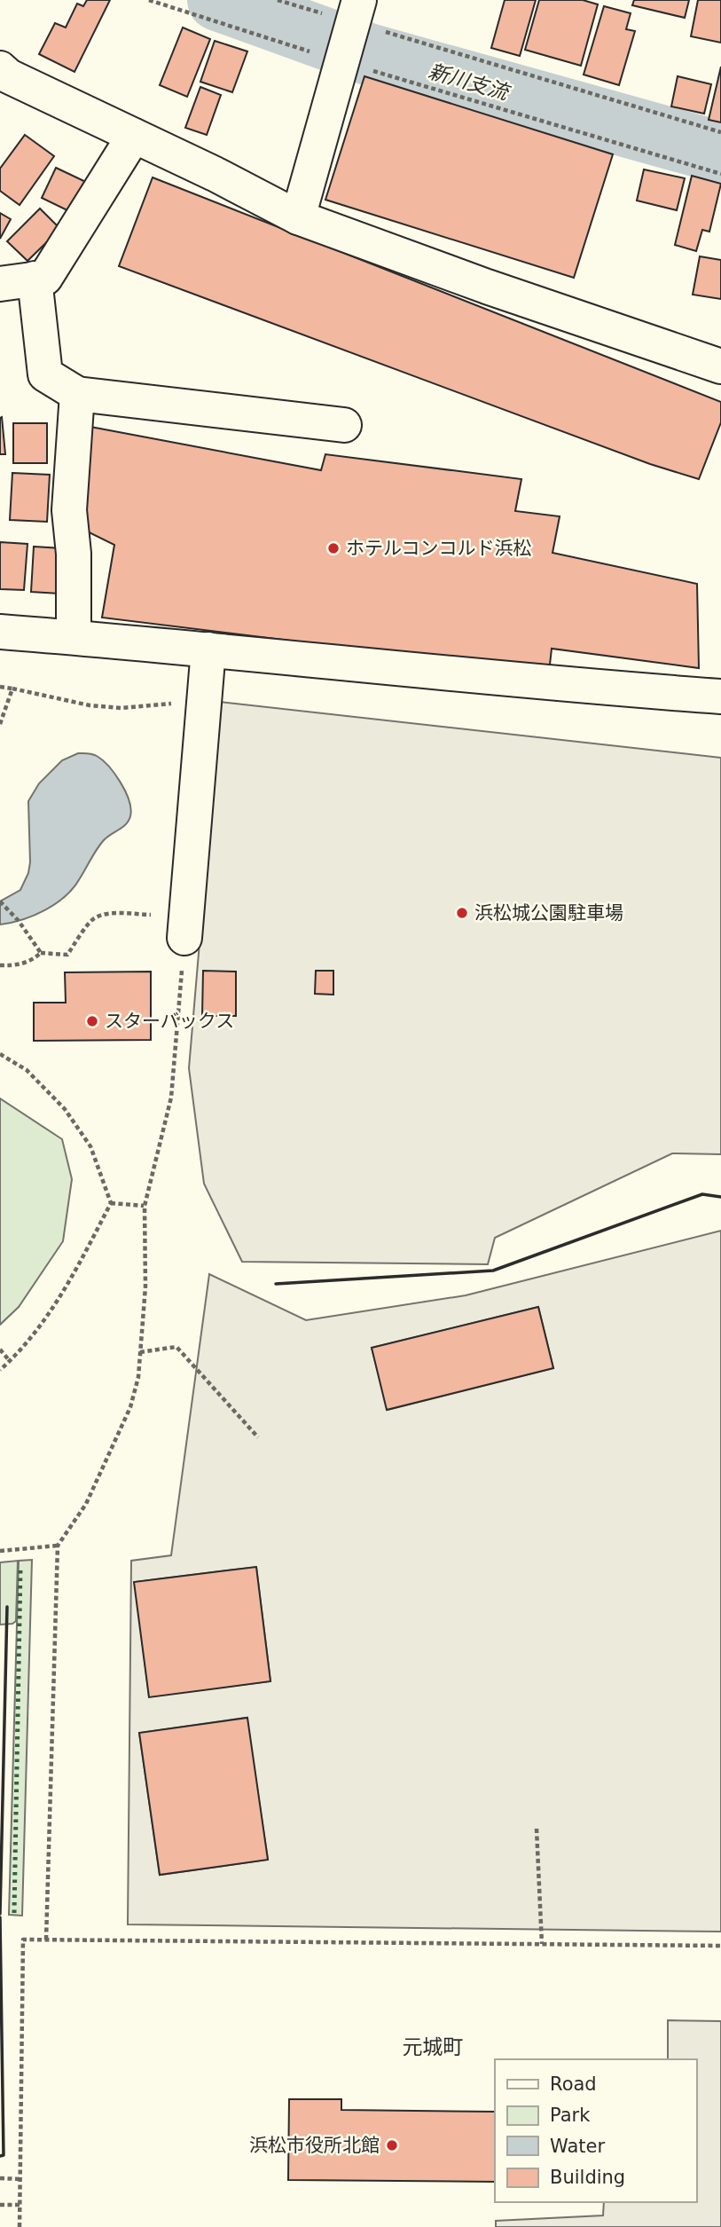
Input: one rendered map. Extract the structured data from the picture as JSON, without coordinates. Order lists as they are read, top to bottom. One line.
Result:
{"districts":["元城町"],"water":["新川支流"],"places":["ホテルコンコルド浜松","浜松城公園駐車場","スターバックス","浜松市役所北館"],"legend":["Road","Park","Water","Building"]}
